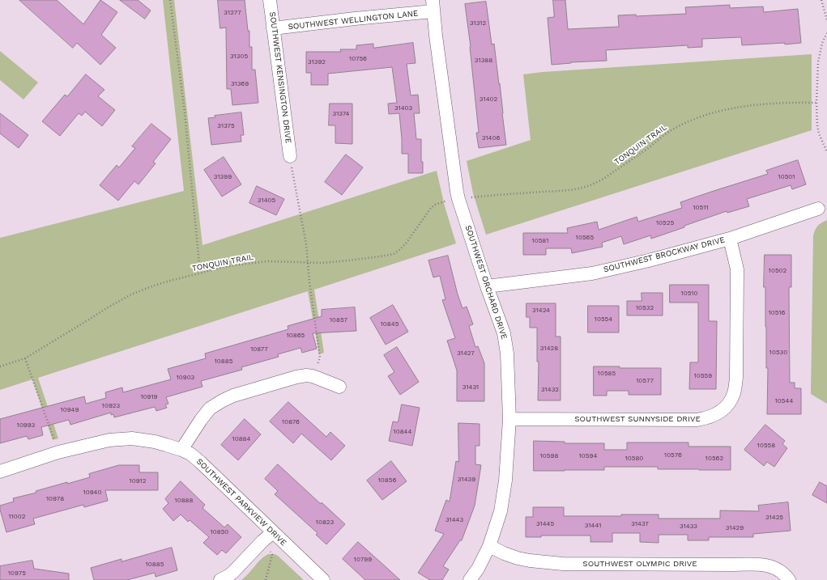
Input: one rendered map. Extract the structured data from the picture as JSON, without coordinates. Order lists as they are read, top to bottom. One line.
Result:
{"streets":{"street":["SOUTHWEST WELLINGTON LANE","SOUTHWEST KENSINGTON DRIVE","SOUTHWEST BROCKWAY DRIVE","SOUTHWEST ORCHARD DRIVE","SOUTHWEST SUNNYSIDE DRIVE","SOUTHWEST PARKVIEW DRIVE","SOUTHWEST OLYMPIC DRIVE"],"path":["TONQUIN TRAIL"]},"crossings":[["SOUTHWEST WELLINGTON LANE","SOUTHWEST KENSINGTON DRIVE"],["SOUTHWEST WELLINGTON LANE","SOUTHWEST ORCHARD DRIVE"],["SOUTHWEST BROCKWAY DRIVE","SOUTHWEST ORCHARD DRIVE"],["SOUTHWEST BROCKWAY DRIVE","SOUTHWEST SUNNYSIDE DRIVE"],["SOUTHWEST ORCHARD DRIVE","SOUTHWEST SUNNYSIDE DRIVE"],["SOUTHWEST ORCHARD DRIVE","SOUTHWEST OLYMPIC DRIVE"]],"house_numbers":["31277","31312","31305","10756","31388","31392","31369","31402","31403","31374","31375","31406","31399","10501","31405","10511","10525","10565","10581","10502","10510","10532","31424","10516","10554","10857","10845","10865","31428","10877","10530","31427","10885","10585","10559","10903","10577","31431","31432","10919","10544","10923","10949","10876","10993","10844","10884","10558","10576","10598","10594","10580","10562","31439","10856","10912","10940","10978","10888","11002","31425","31443","10823","31445","31437","31441","31433","31429","10850","10799","10885","10975"]}
